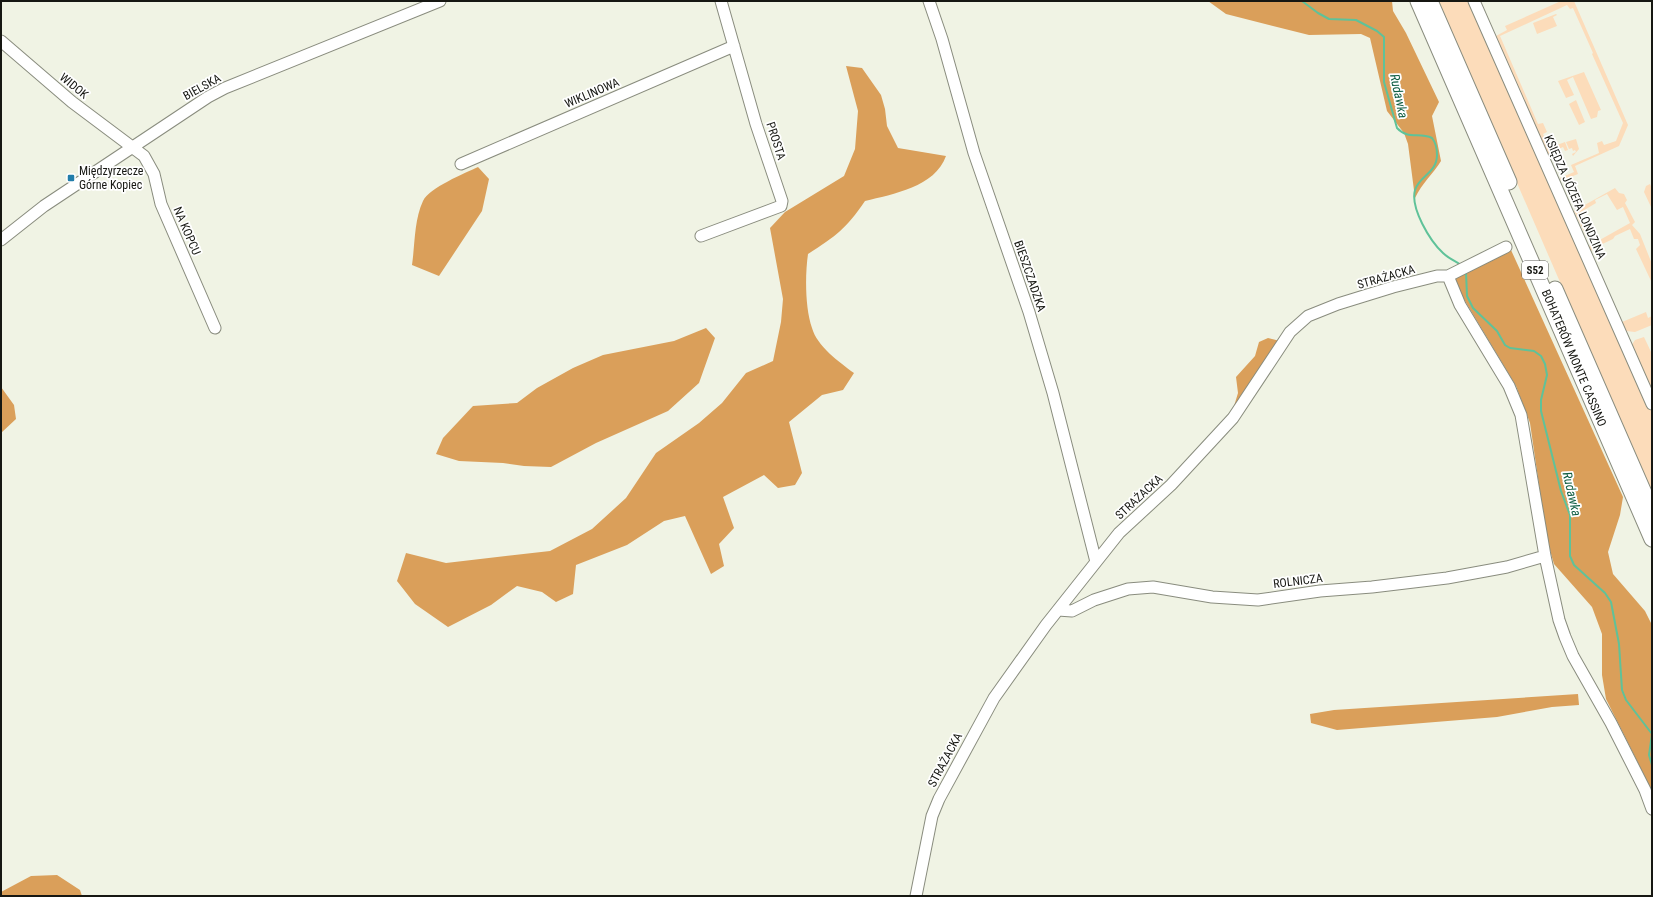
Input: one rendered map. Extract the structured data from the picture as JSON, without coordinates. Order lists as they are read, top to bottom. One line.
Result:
{"streets":{"highway":["S52","BOHATERÓW MONTE CASSINO"],"street":["WIDOK","BIELSKA","WIKLINOWA","PROSTA","KSIĘDZA JÓZEFA LONDZINA","NA KOPCU","BIESZCZADZKA","STRAŻACKA","ROLNICZA"]},"crossings":[["WIDOK","BIELSKA"],["WIDOK","NA KOPCU"],["BIELSKA","NA KOPCU"],["WIKLINOWA","PROSTA"],["BIESZCZADZKA","STRAŻACKA"],["STRAŻACKA","ROLNICZA"]],"water":["Rudawka"],"places":{"transit":["Międzyrzecze Górne Kopiec"]}}
